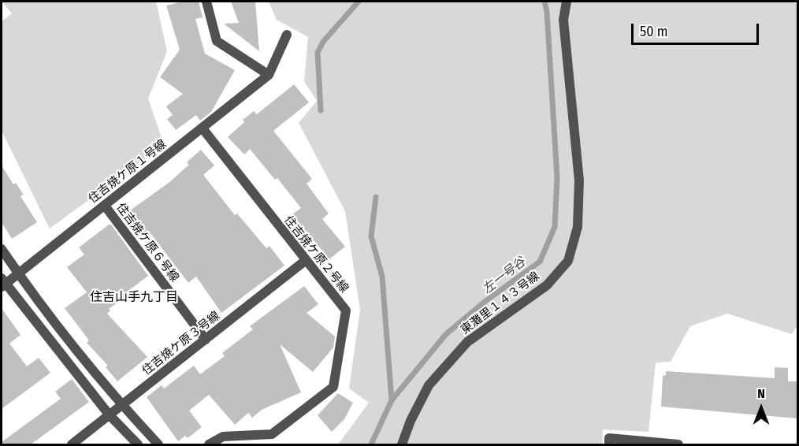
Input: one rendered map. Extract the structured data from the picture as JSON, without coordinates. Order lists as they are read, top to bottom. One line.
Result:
{"streets":{"street":["住吉焼ケ原１号線","住吉焼ケ原６号線","住吉焼ケ原２号線","東灘里１４３号線","住吉焼ケ原３号線"]},"crossings":[["住吉焼ケ原１号線","住吉焼ケ原６号線"],["住吉焼ケ原１号線","住吉焼ケ原２号線"],["住吉焼ケ原６号線","住吉焼ケ原３号線"],["住吉焼ケ原２号線","住吉焼ケ原３号線"]],"districts":["住吉山手九丁目"],"water":["左一号谷"],"scale_bar":"50 m","north":"top"}
